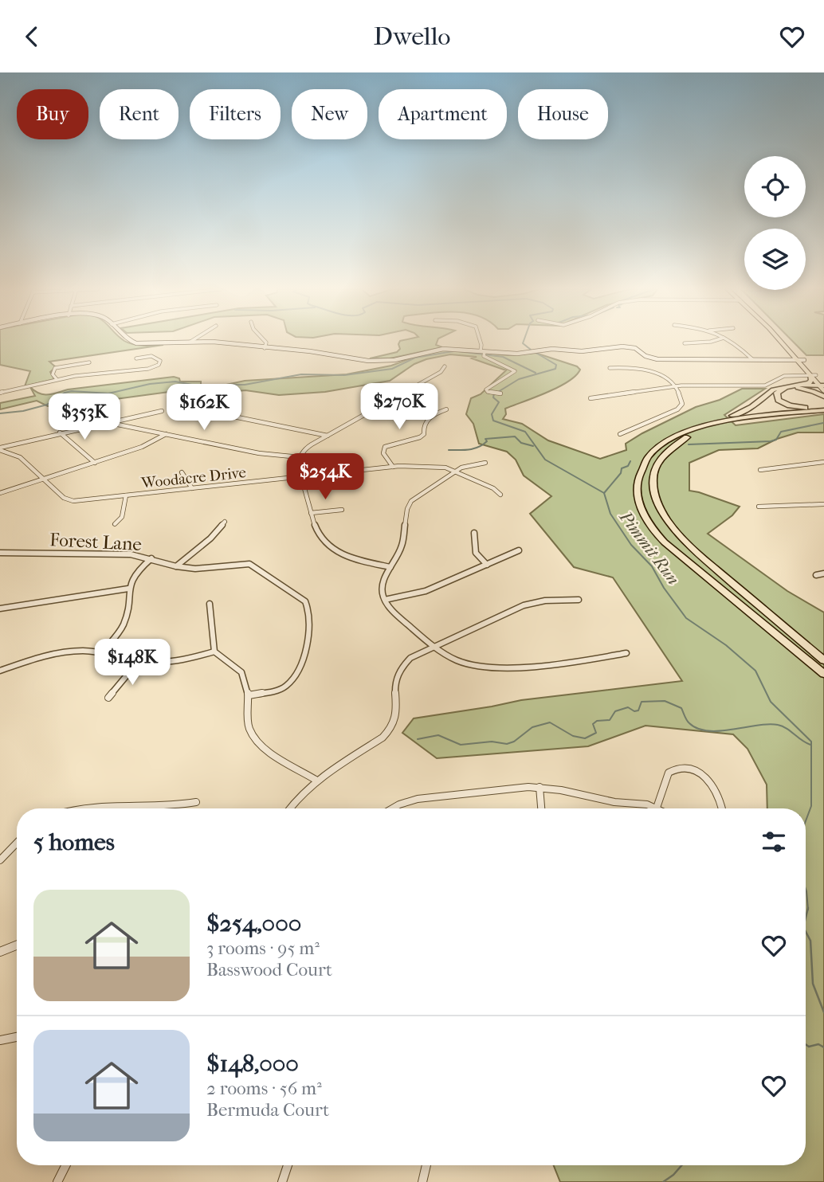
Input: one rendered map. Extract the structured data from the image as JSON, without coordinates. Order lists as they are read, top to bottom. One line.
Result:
{"streets":{"street":["Woodacre Drive","Forest Lane"]},"water":["Pimmit Run"],"page":{"header":"Dwello","chip":["Buy","Rent","Filters","New","Apartment","House"],"price":["$270K","$162K","$353K","$254K","$148K"],"heading":"5 homes","list":[{"name":"$254,000","note":"3 rooms · 95 m² · Basswood Court"},{"name":"$148,000","note":"2 rooms · 56 m² · Bermuda Court"}]}}
